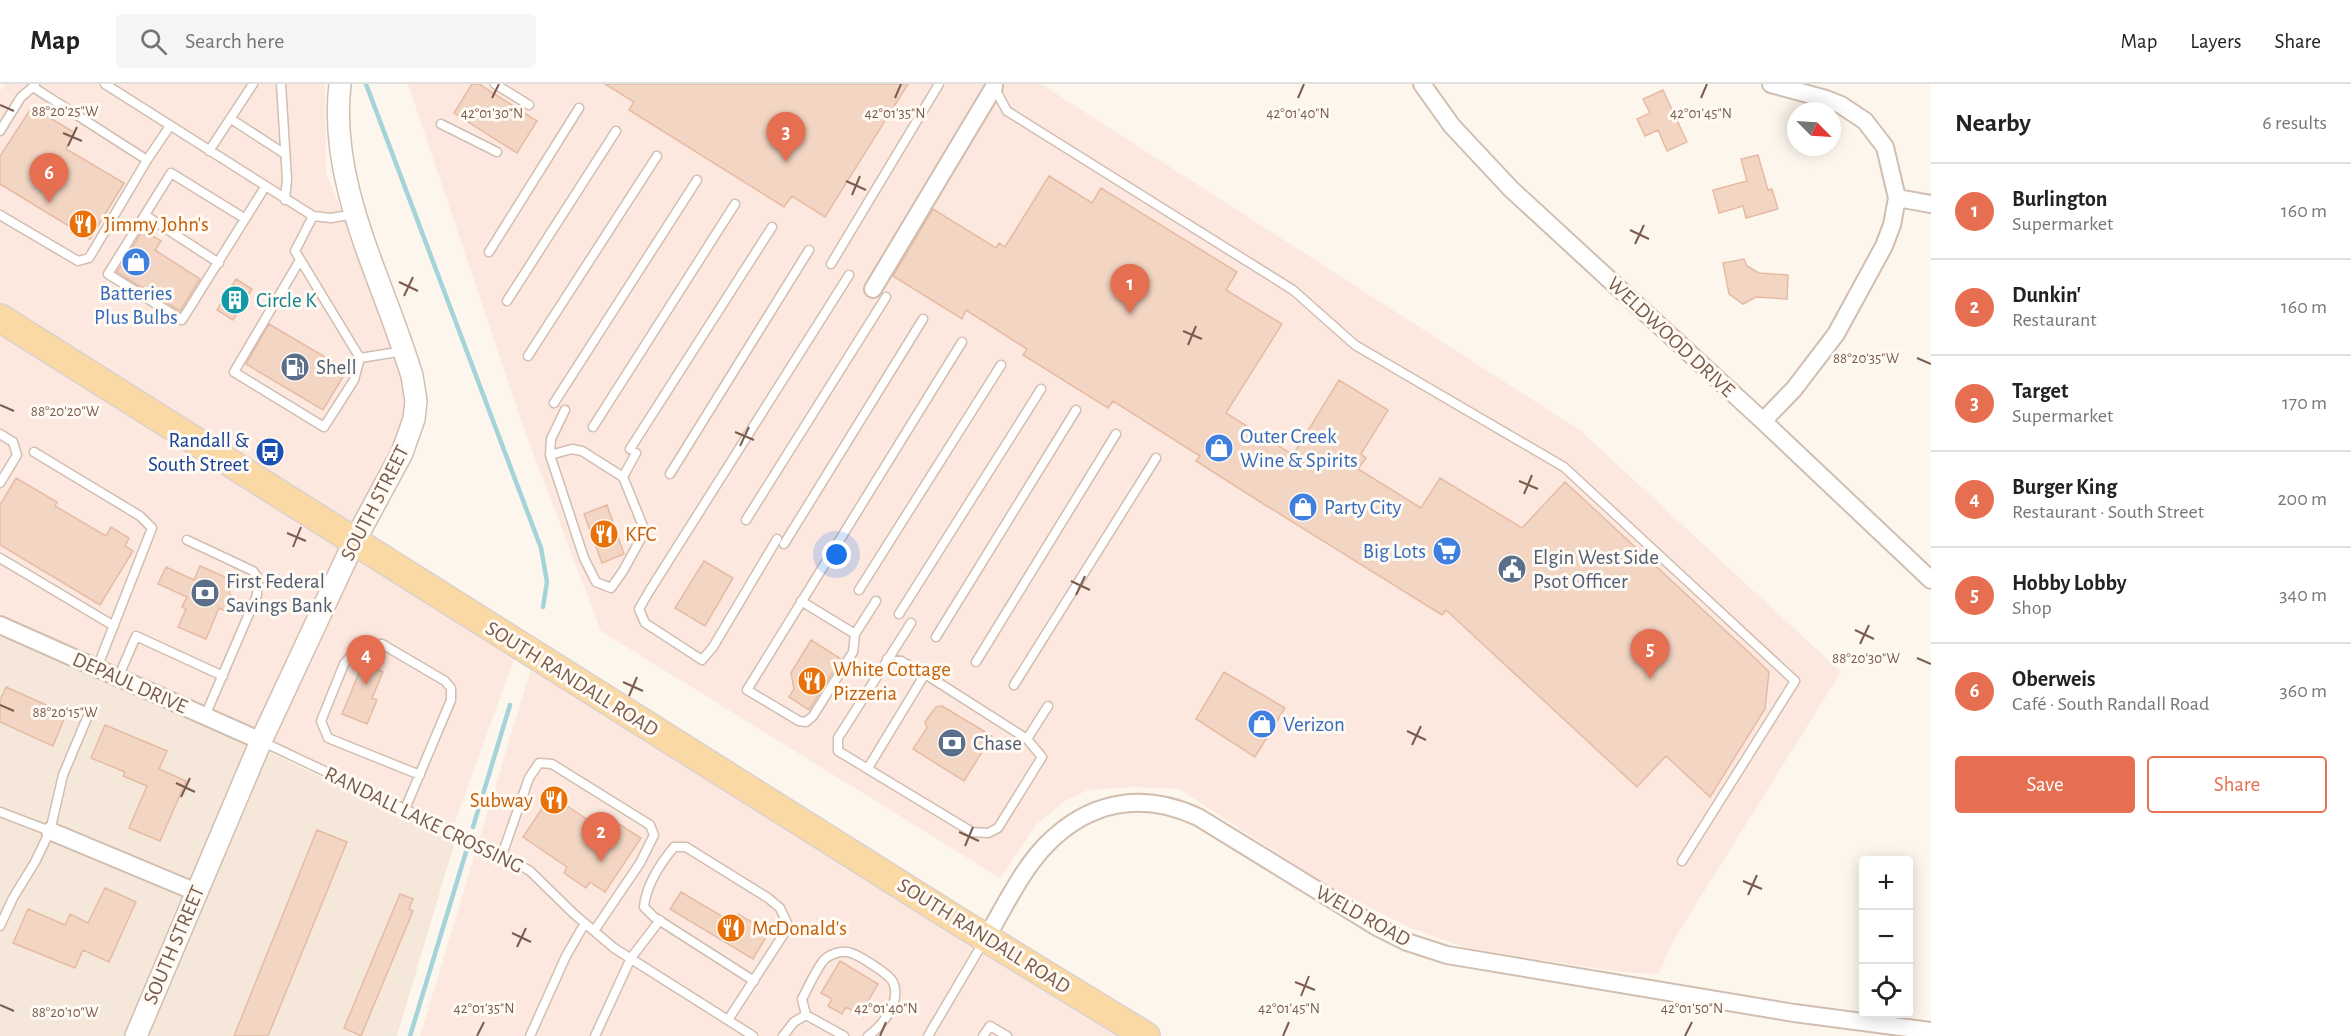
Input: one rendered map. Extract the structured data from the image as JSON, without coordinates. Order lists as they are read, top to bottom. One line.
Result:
{"streets":{"main road":["SOUTH RANDALL ROAD"],"street":["WELDWOOD DRIVE","SOUTH STREET","DEPAUL DRIVE","WELD ROAD"],"lane":["RANDALL LAKE CROSSING"]},"crossings":[["SOUTH STREET","SOUTH RANDALL ROAD"],["SOUTH STREET","DEPAUL DRIVE"],["SOUTH STREET","RANDALL LAKE CROSSING"],["SOUTH RANDALL ROAD","WELD ROAD"],["DEPAUL DRIVE","RANDALL LAKE CROSSING"]],"places":{"restaurant":["Jimmy John's","KFC","White Cottage Pizzeria","Subway","McDonald's"],"shop":["Batteries Plus Bulbs","Outer Creek Wine & Spirits","Party City","Verizon"],"building":["Circle K"],"fuel station":["Shell"],"bus stop":["Randall & South Street"],"supermarket":["Big Lots"],"public building":["Elgin West Side Psot Officer"],"bank":["First Federal Savings Bank","Chase"]},"north":"bottom right","page":{"header":"Map","search":"Search here","nav":["Map","Layers","Share"],"heading":["Nearby","6 results"],"pins":["3","6","1","5","4","2"],"list":[{"mark":"1","name":"Burlington","note":"Supermarket","value":"160 m"},{"mark":"2","name":"Dunkin'","note":"Restaurant","value":"160 m"},{"mark":"3","name":"Target","note":"Supermarket","value":"170 m"},{"mark":"4","name":"Burger King","note":"Restaurant · South Street","value":"200 m"},{"mark":"5","name":"Hobby Lobby","note":"Shop","value":"340 m"},{"mark":"6","name":"Oberweis","note":"Café · South Randall Road","value":"360 m"}],"buttons":["Save","Share"],"map_buttons":["+","−"]},"coordinates":["88°20'25\"W","42°01'30\"N","42°01'35\"N","42°01'40\"N","42°01'45\"N","88°20'35\"W","88°20'20\"W","88°20'30\"W","88°20'15\"W","42°01'50\"N","88°20'10\"W"]}
